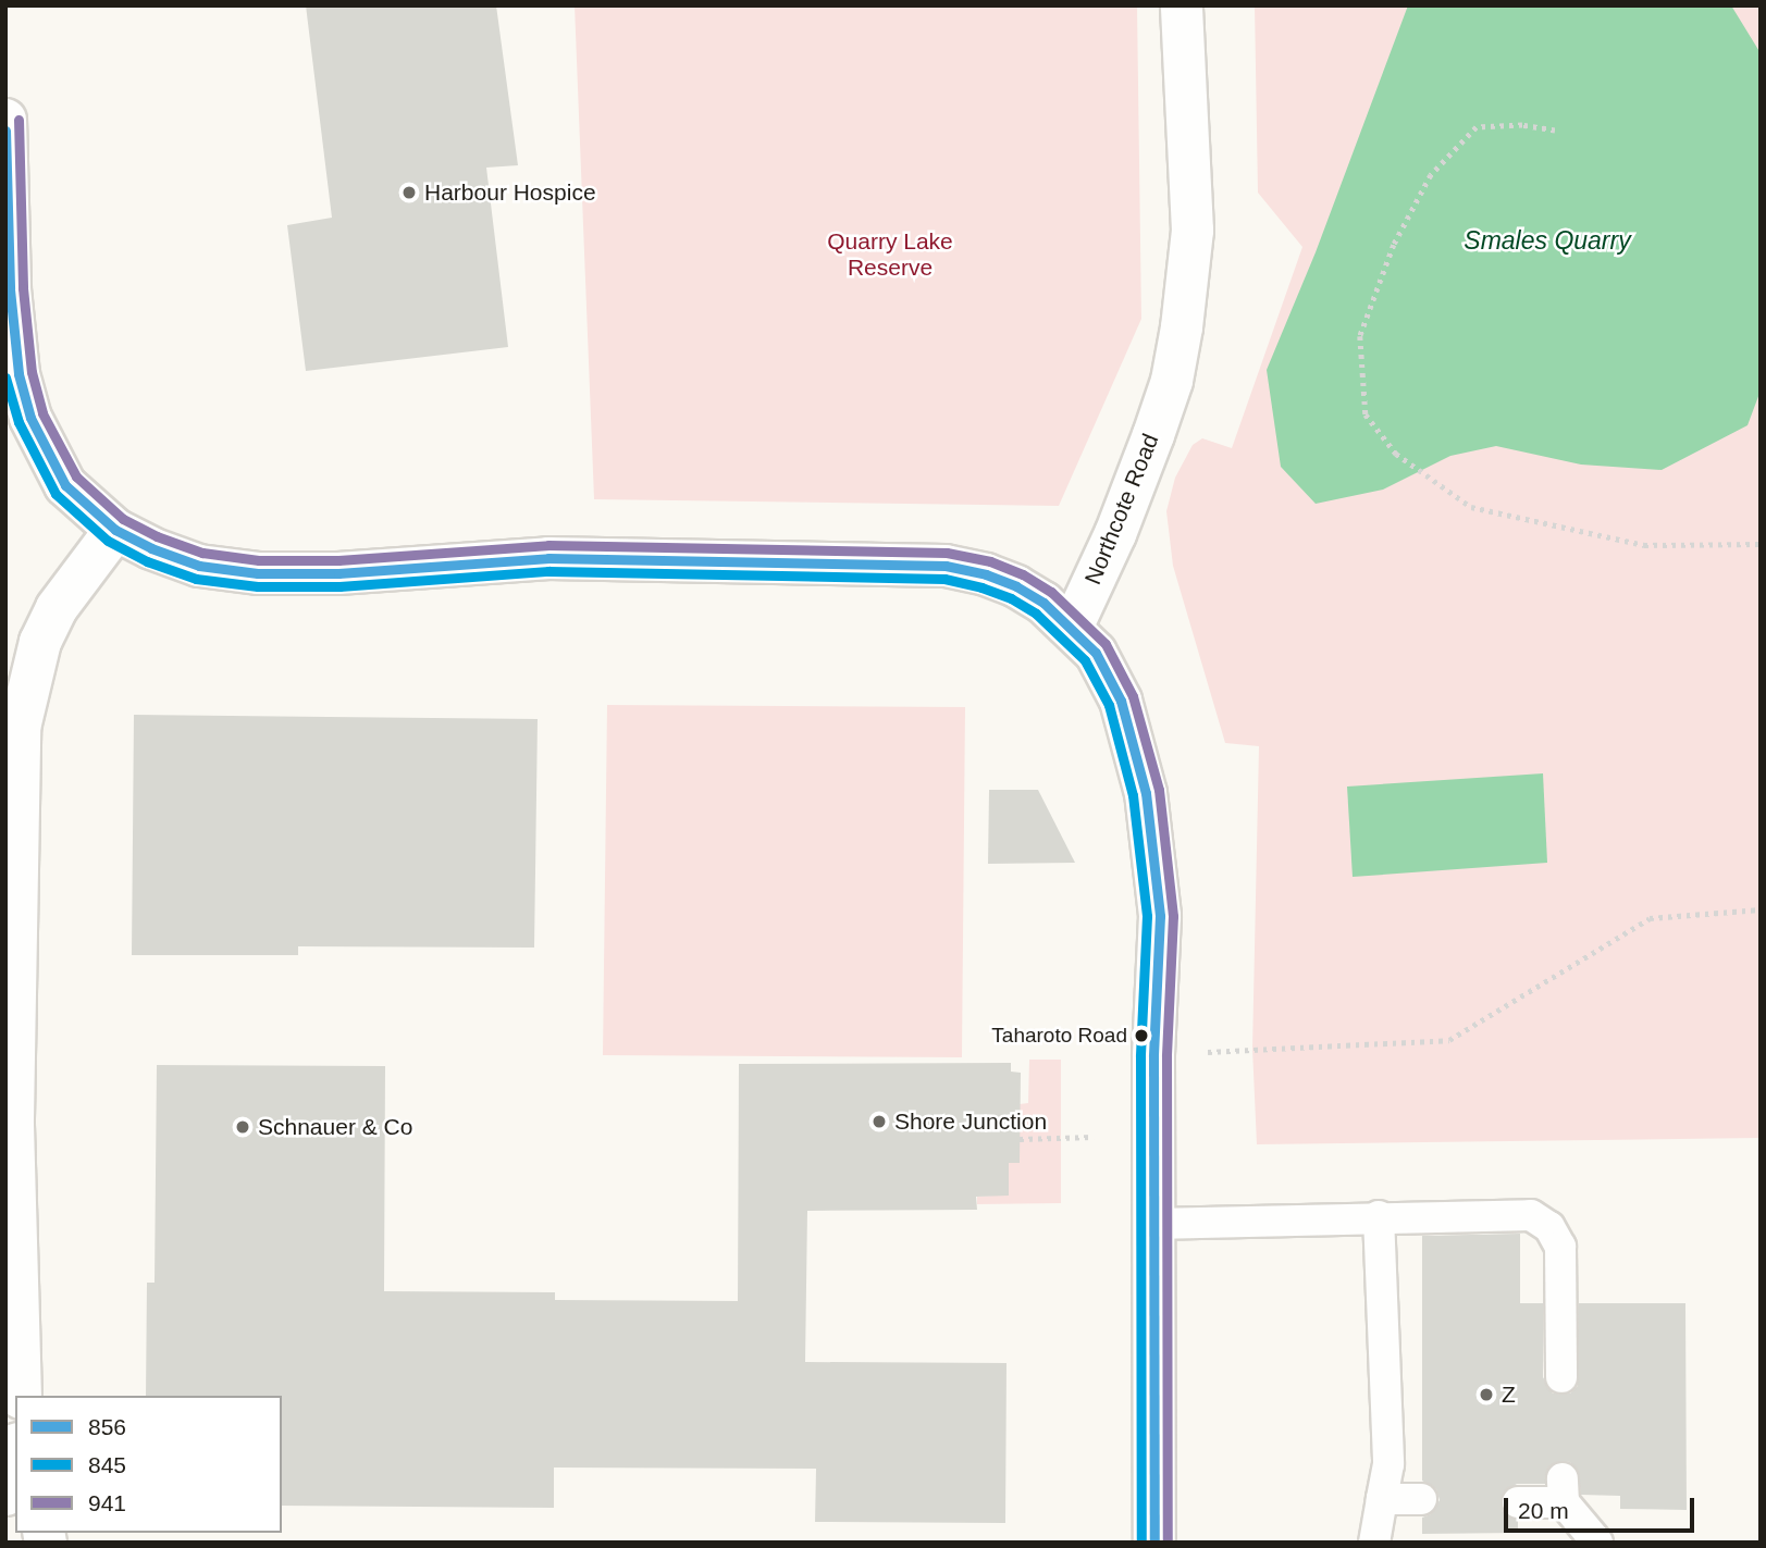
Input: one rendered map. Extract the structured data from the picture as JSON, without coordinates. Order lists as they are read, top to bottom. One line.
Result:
{"streets":{"street":["Northcote Road"]},"water":["Smales Quarry"],"parks":["Quarry Lake Reserve"],"places":["Harbour Hospice","Taharoto Road","Shore Junction","Schnauer & Co","Z"],"lines":["transit line 941","transit line 856","transit line 845"],"legend":["856","845","941"],"scale_bar":"20 m"}
